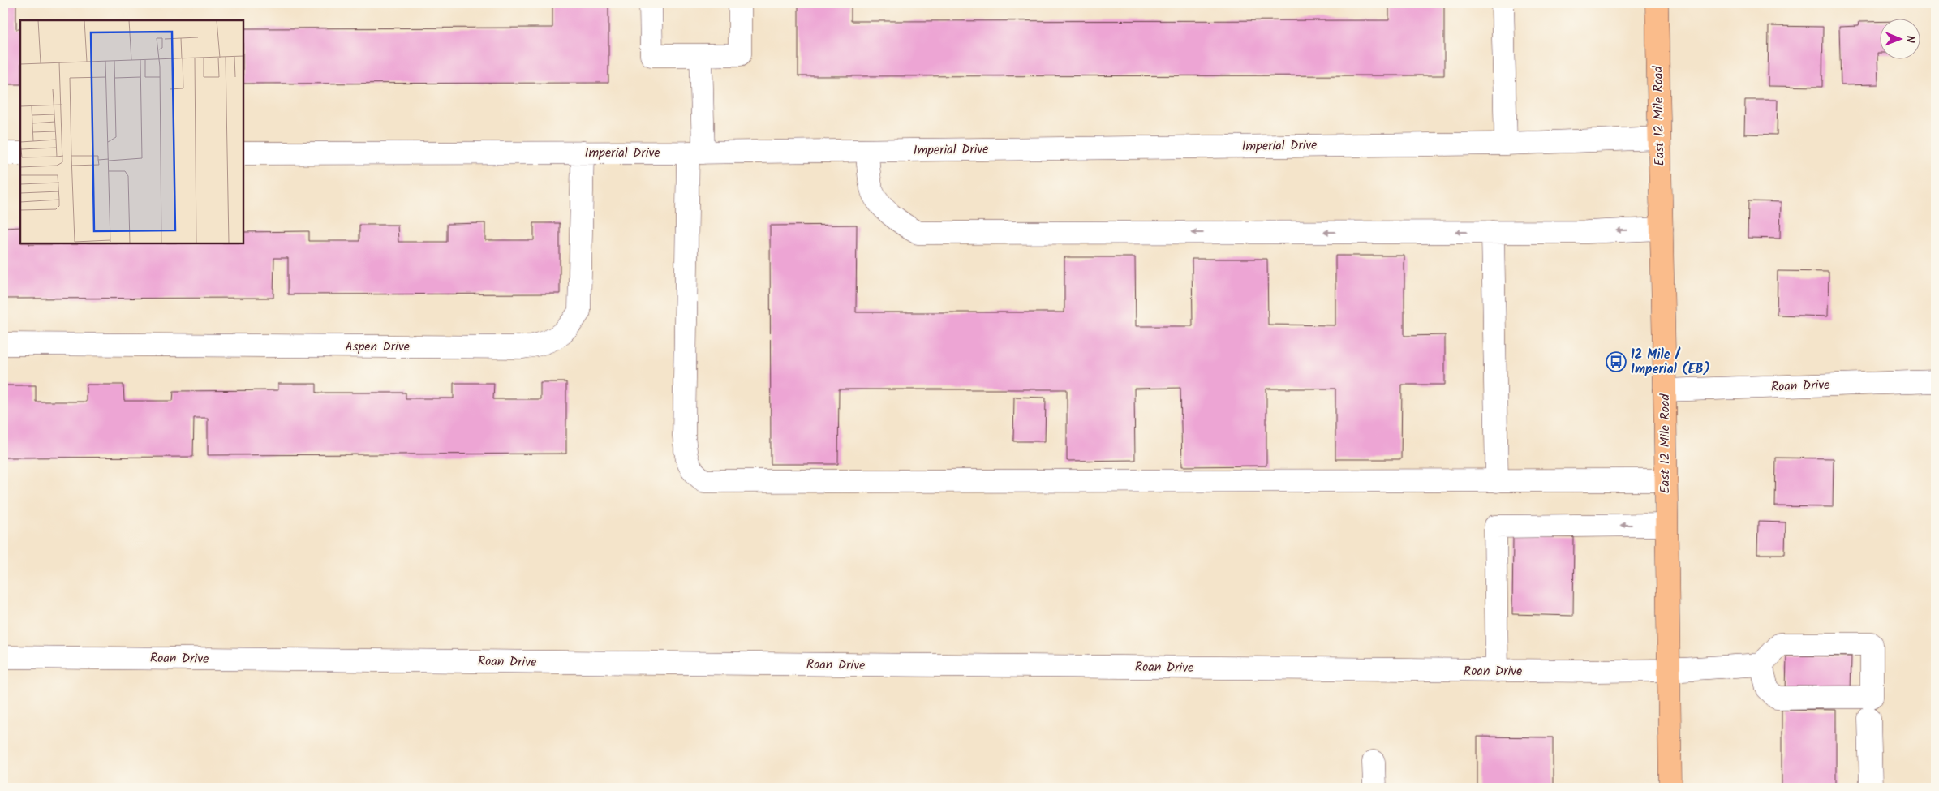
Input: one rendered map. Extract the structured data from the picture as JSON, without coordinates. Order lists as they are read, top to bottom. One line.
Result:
{"streets":{"main road":["East 12 Mile Road"],"street":["Imperial Drive","Aspen Drive","Roan Drive"]},"crossings":[["East 12 Mile Road","Imperial Drive"],["East 12 Mile Road","Roan Drive"],["Imperial Drive","Aspen Drive"]],"places":{"bus stop":["12 Mile / Imperial (EB)"]},"north":"right"}
